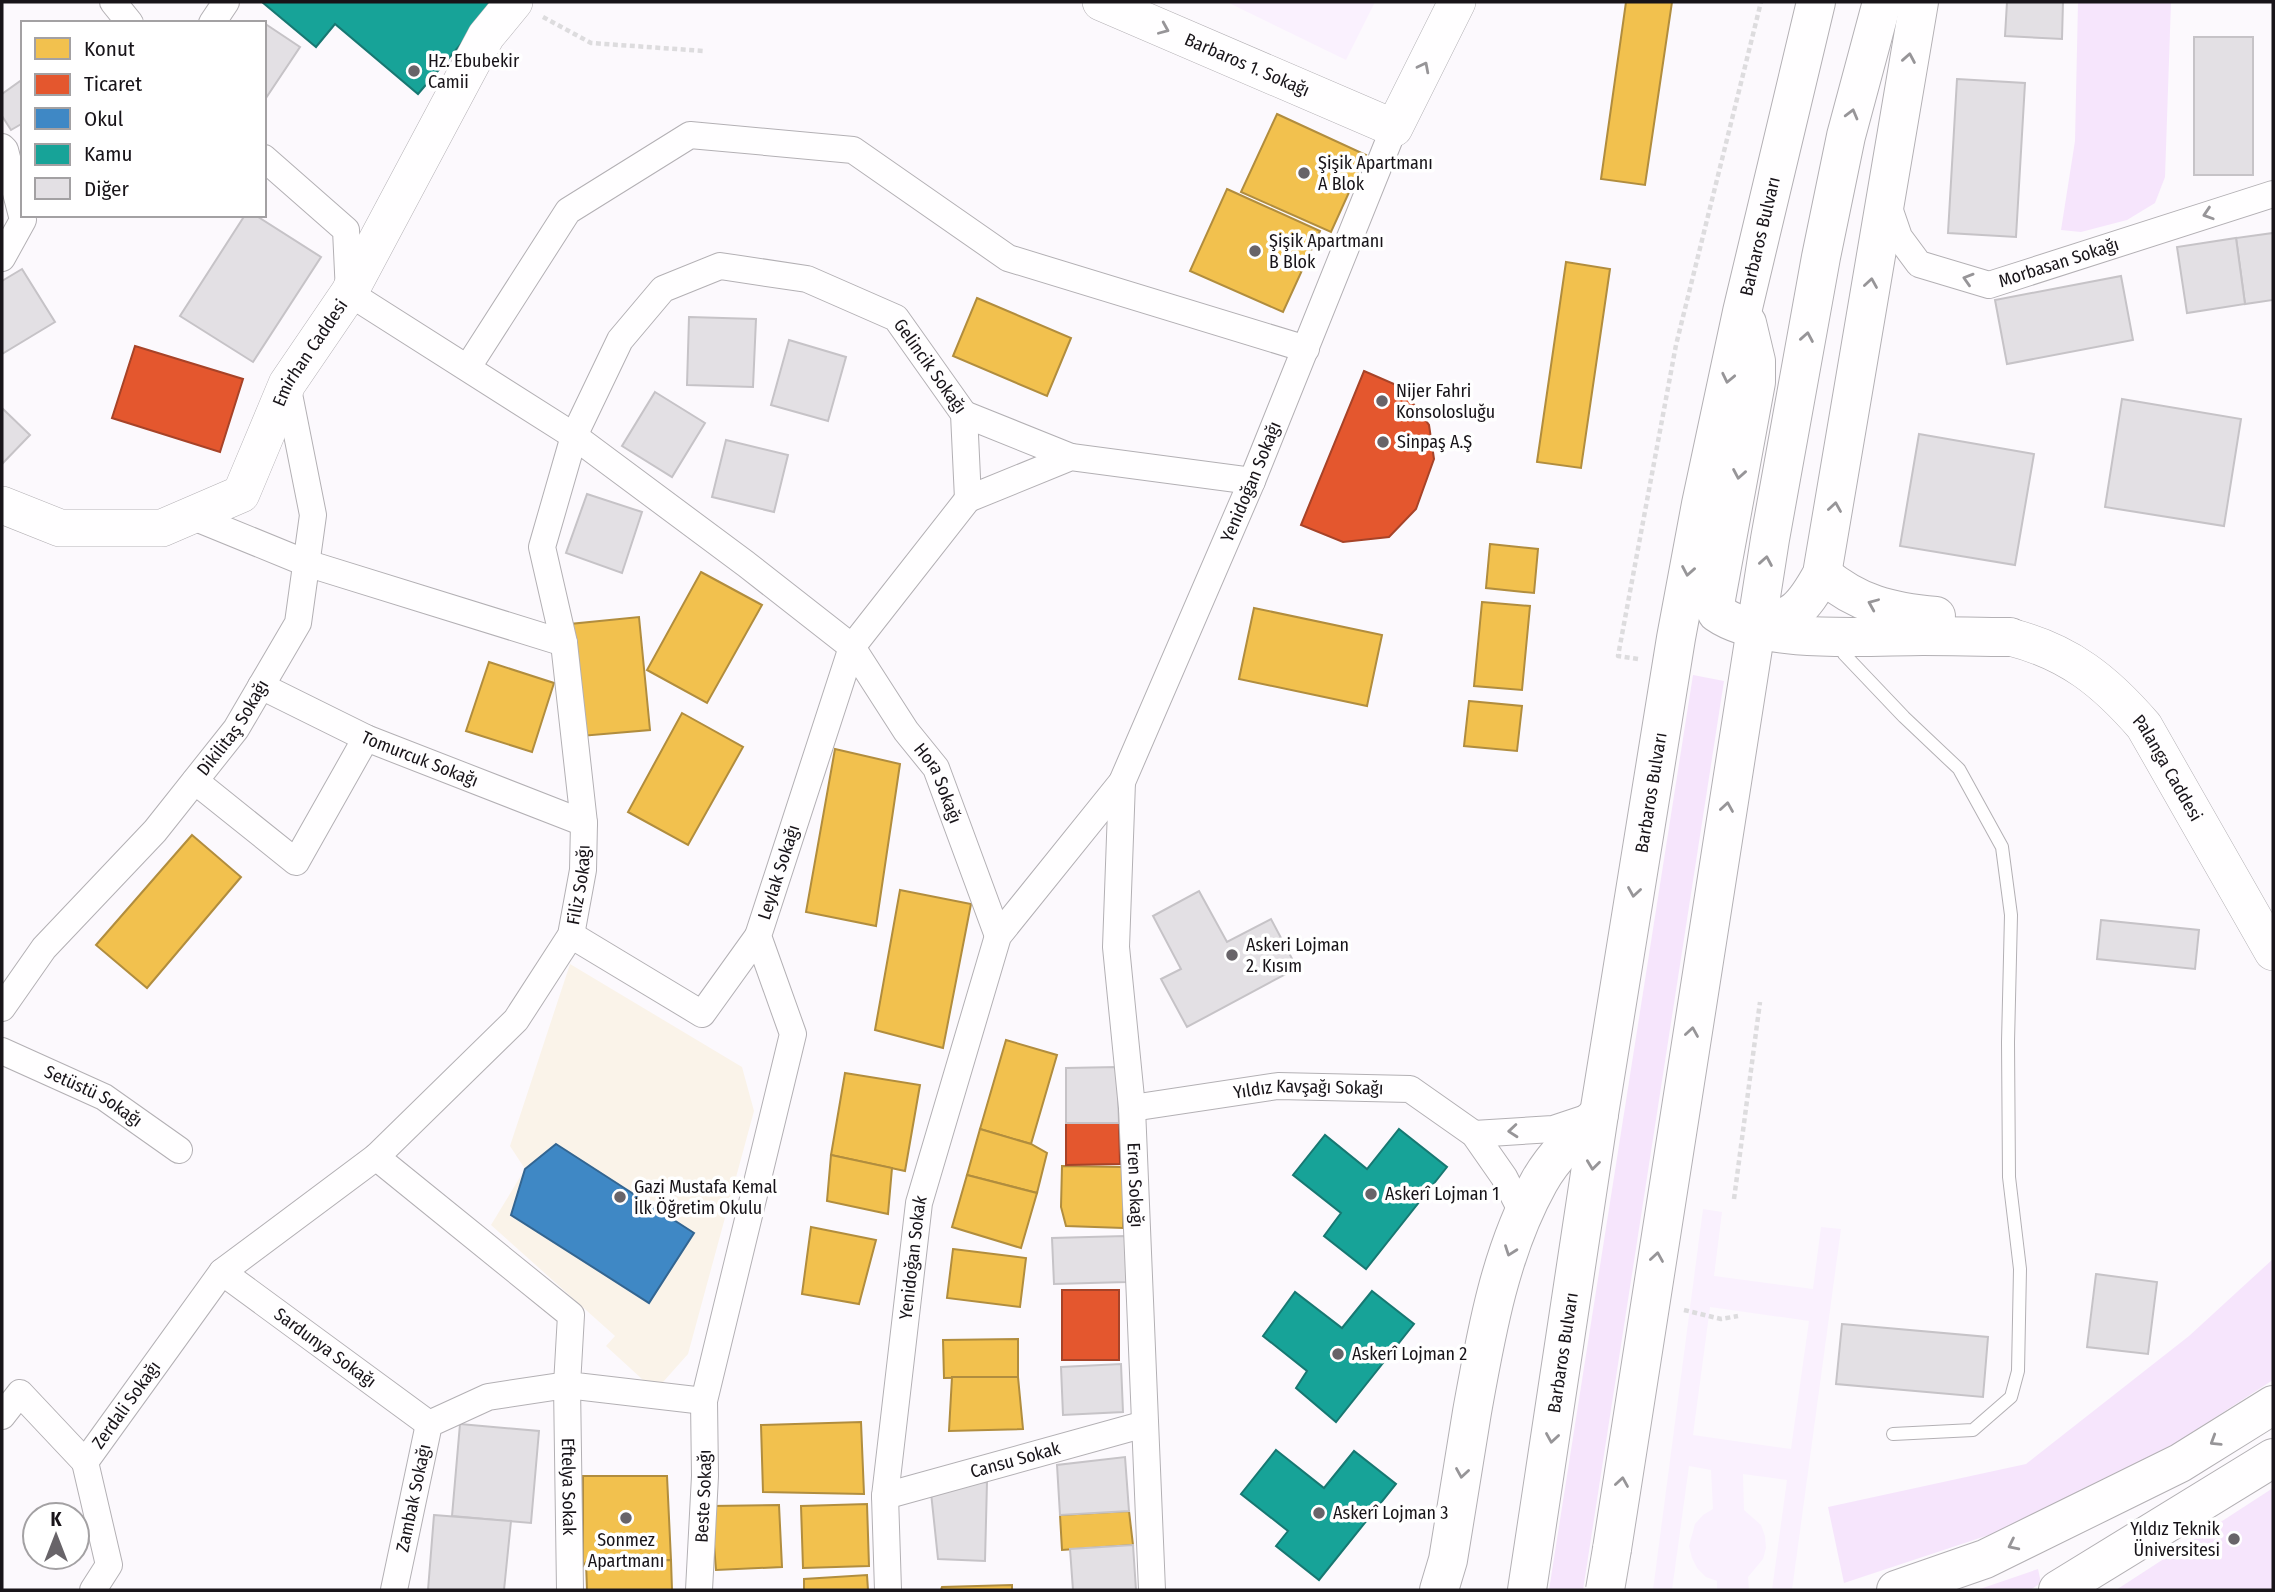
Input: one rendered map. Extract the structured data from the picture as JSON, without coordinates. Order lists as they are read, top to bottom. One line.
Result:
{"streets":{"main road":["Barbaros Bulvarı"],"street":["Barbaros 1. Sokağı","Morbasan Sokağı","Emirhan Caddesi","Gelincik Sokağı","Yenidoğan Sokağı","Dikilitaş Sokağı","Tomurcuk Sokağı","Palanga Caddesi","Hora Sokağı","Leylak Sokağı","Filiz Sokağı","Yıldız Kavşağı Sokağı","Setüstü Sokağı","Eren Sokağı","Yenidoğan Sokak","Sardunya Sokağı","Zerdali Sokağı","Cansu Sokak","Eftelya Sokak","Beste Sokağı","Zambak Sokağı"]},"crossings":[["Barbaros 1. Sokağı","Yenidoğan Sokağı"],["Emirhan Caddesi","Dikilitaş Sokağı"],["Emirhan Caddesi","Hora Sokağı"],["Gelincik Sokağı","Hora Sokağı"],["Gelincik Sokağı","Leylak Sokağı"],["Gelincik Sokağı","Filiz Sokağı"],["Yenidoğan Sokağı","Hora Sokağı"],["Yenidoğan Sokağı","Eren Sokağı"],["Yenidoğan Sokağı","Yenidoğan Sokak"],["Dikilitaş Sokağı","Tomurcuk Sokağı"],["Tomurcuk Sokağı","Filiz Sokağı"],["Hora Sokağı","Leylak Sokağı"],["Hora Sokağı","Filiz Sokağı"],["Hora Sokağı","Yenidoğan Sokak"],["Leylak Sokağı","Beste Sokağı"],["Leylak Sokağı","Zambak Sokağı"],["Filiz Sokağı","Sardunya Sokağı"],["Filiz Sokağı","Zerdali Sokağı"],["Filiz Sokağı","Eftelya Sokak"],["Yıldız Kavşağı Sokağı","Eren Sokağı"],["Eren Sokağı","Cansu Sokak"],["Yenidoğan Sokak","Cansu Sokak"],["Sardunya Sokağı","Zerdali Sokağı"],["Sardunya Sokağı","Zambak Sokağı"],["Eftelya Sokak","Zambak Sokağı"],["Beste Sokağı","Zambak Sokağı"]],"one_way":["Barbaros 1. Sokağı","Morbasan Sokağı"],"places":["Hz. Ebubekir Camii","Şişik Apartmanı A Blok","Şişik Apartmanı B Blok","Nijer Fahri Konsolosluğu","Sinpaş A.Ş","Askeri Lojman 2. Kısım","Askerî Lojman 1","Gazi Mustafa Kemal İlk Öğretim Okulu","Askerî Lojman 2","Askerî Lojman 3","Sonmez Apartmanı","Yıldız Teknik Üniversitesi"],"legend":["Konut","Ticaret","Okul","Kamu","Diğer"],"north":"top"}
